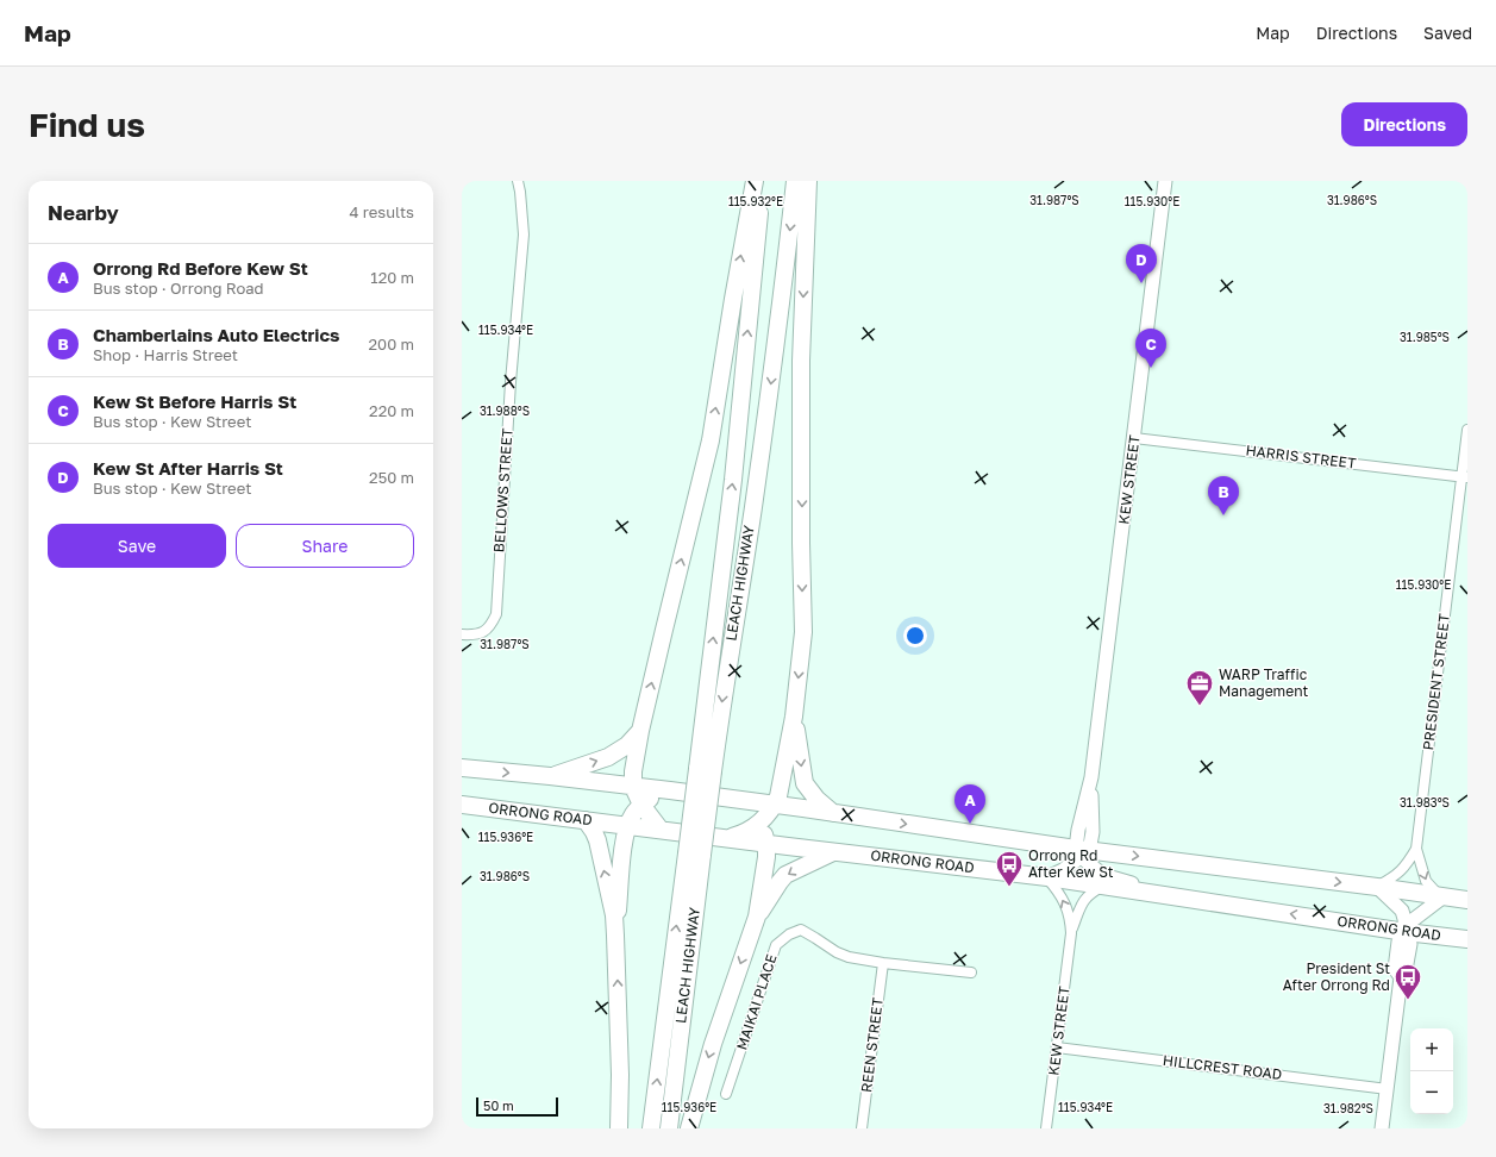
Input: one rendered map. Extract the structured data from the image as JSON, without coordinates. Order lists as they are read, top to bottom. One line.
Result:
{"streets":{"highway":["LEACH HIGHWAY","ORRONG ROAD"],"street":["HARRIS STREET","KEW STREET","BELLOWS STREET","PRESIDENT STREET","MAIKAI PLACE","REEN STREET","HILLCREST ROAD"]},"crossings":[["HARRIS STREET","KEW STREET"],["HARRIS STREET","PRESIDENT STREET"],["KEW STREET","ORRONG ROAD"],["KEW STREET","HILLCREST ROAD"],["MAIKAI PLACE","REEN STREET"]],"places":{"office":["WARP Traffic Management"],"bus stop":["Orrong Rd After Kew St","President St After Orrong Rd"]},"scale_bar":"50 m","page":{"header":"Map","nav":["Map","Directions","Saved"],"buttons":["Directions",["Save","Share"]],"title":"Find us","heading":["Nearby","4 results"],"list":[{"mark":"A","name":"Orrong Rd Before Kew St","note":"Bus stop · Orrong Road","value":"120 m"},{"mark":"B","name":"Chamberlains Auto Electrics","note":"Shop · Harris Street","value":"200 m"},{"mark":"C","name":"Kew St Before Harris St","note":"Bus stop · Kew Street","value":"220 m"},{"mark":"D","name":"Kew St After Harris St","note":"Bus stop · Kew Street","value":"250 m"}],"pins":["D","C","B","A"],"map_buttons":["+","−"],"scale":"50 m"},"coordinates":["31.987°S","31.986°S","115.932°E","115.930°E","115.934°E","31.985°S","31.988°S","31.983°S","115.936°E","31.982°S"]}
